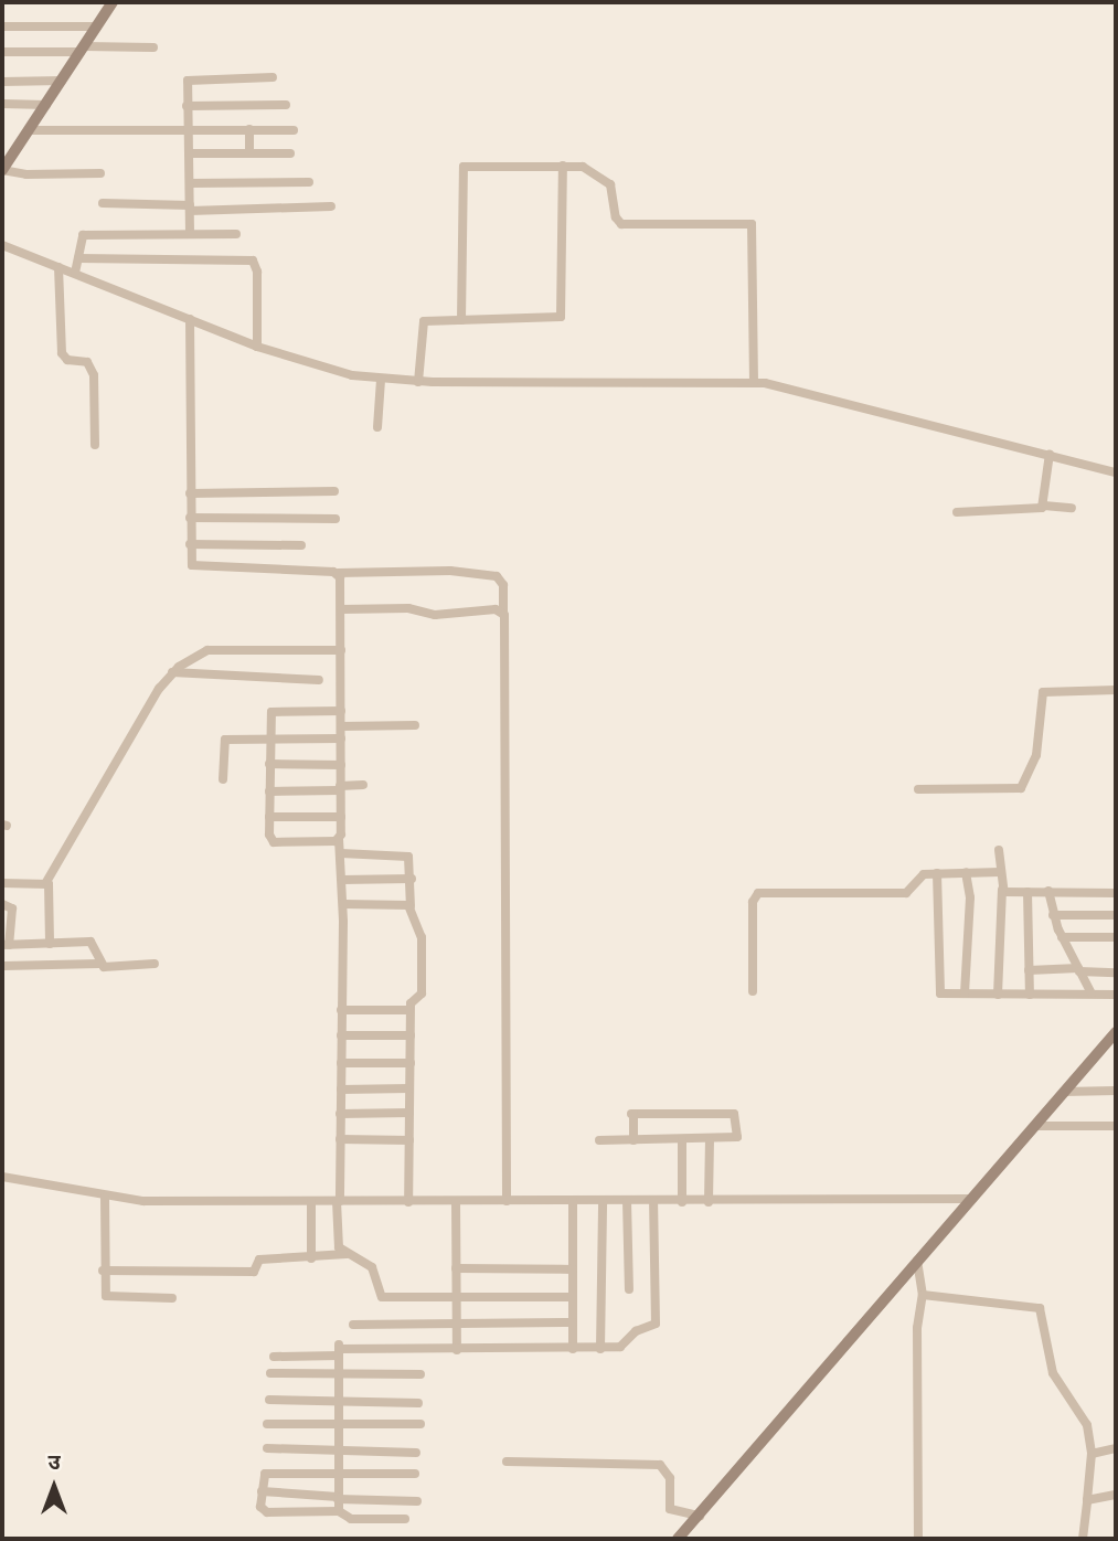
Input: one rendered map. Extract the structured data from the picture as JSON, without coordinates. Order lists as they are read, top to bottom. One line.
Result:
{"north":"top"}
